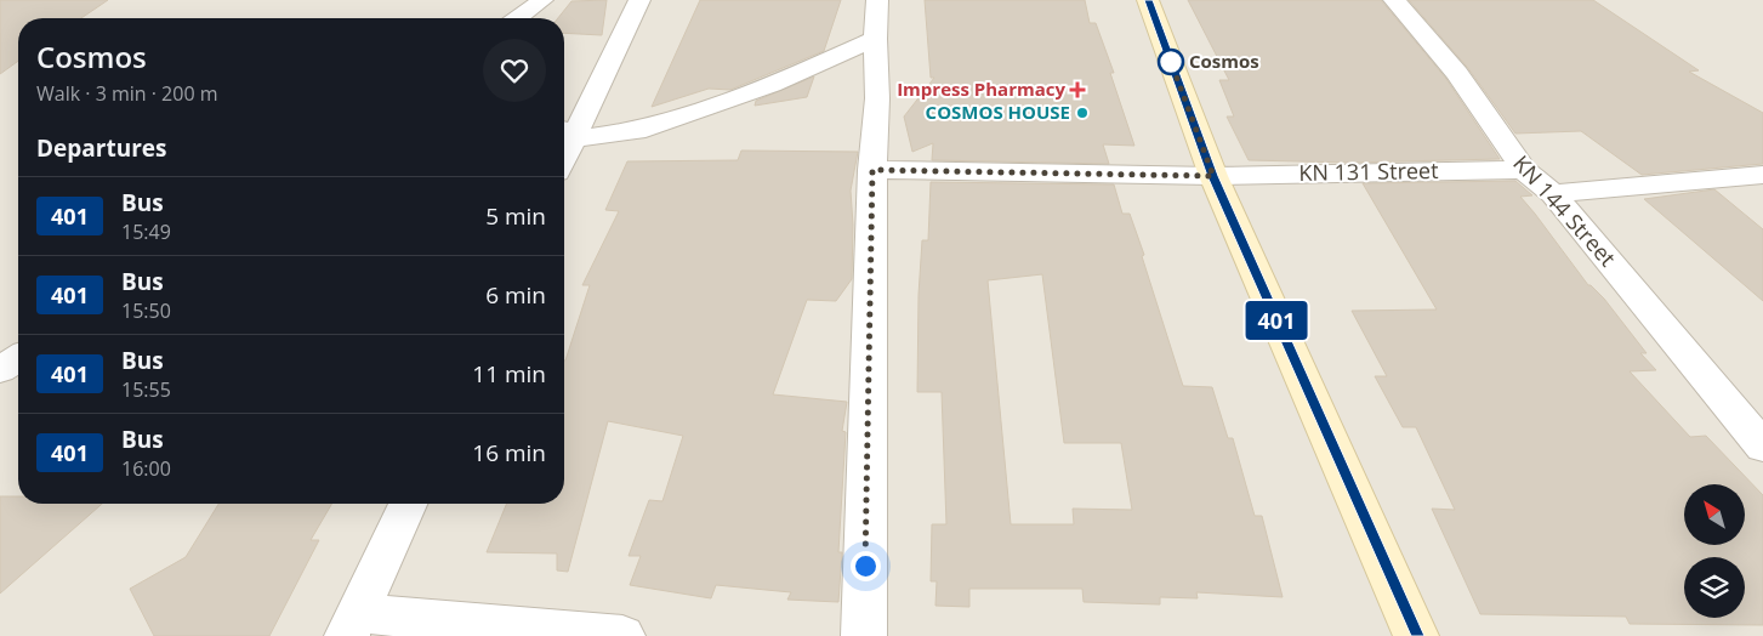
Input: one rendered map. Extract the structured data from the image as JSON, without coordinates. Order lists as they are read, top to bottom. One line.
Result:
{"streets":{"street":["KN 131 Street","KN 144 Street"]},"crossings":[["KN 131 Street","KN 144 Street"]],"places":{"other":["Cosmos","COSMOS HOUSE"],"health":["Impress Pharmacy"]},"lines":["bus line 401"],"north":"top left","page":{"on_map":"401","heading":[["Cosmos","Walk · 3 min · 200 m"],"Departures"],"list":[{"mark":"401","name":"Bus","note":"15:49","value":"5 min"},{"mark":"401","name":"Bus","note":"15:50","value":"6 min"},{"mark":"401","name":"Bus","note":"15:55","value":"11 min"},{"mark":"401","name":"Bus","note":"16:00","value":"16 min"}]}}
